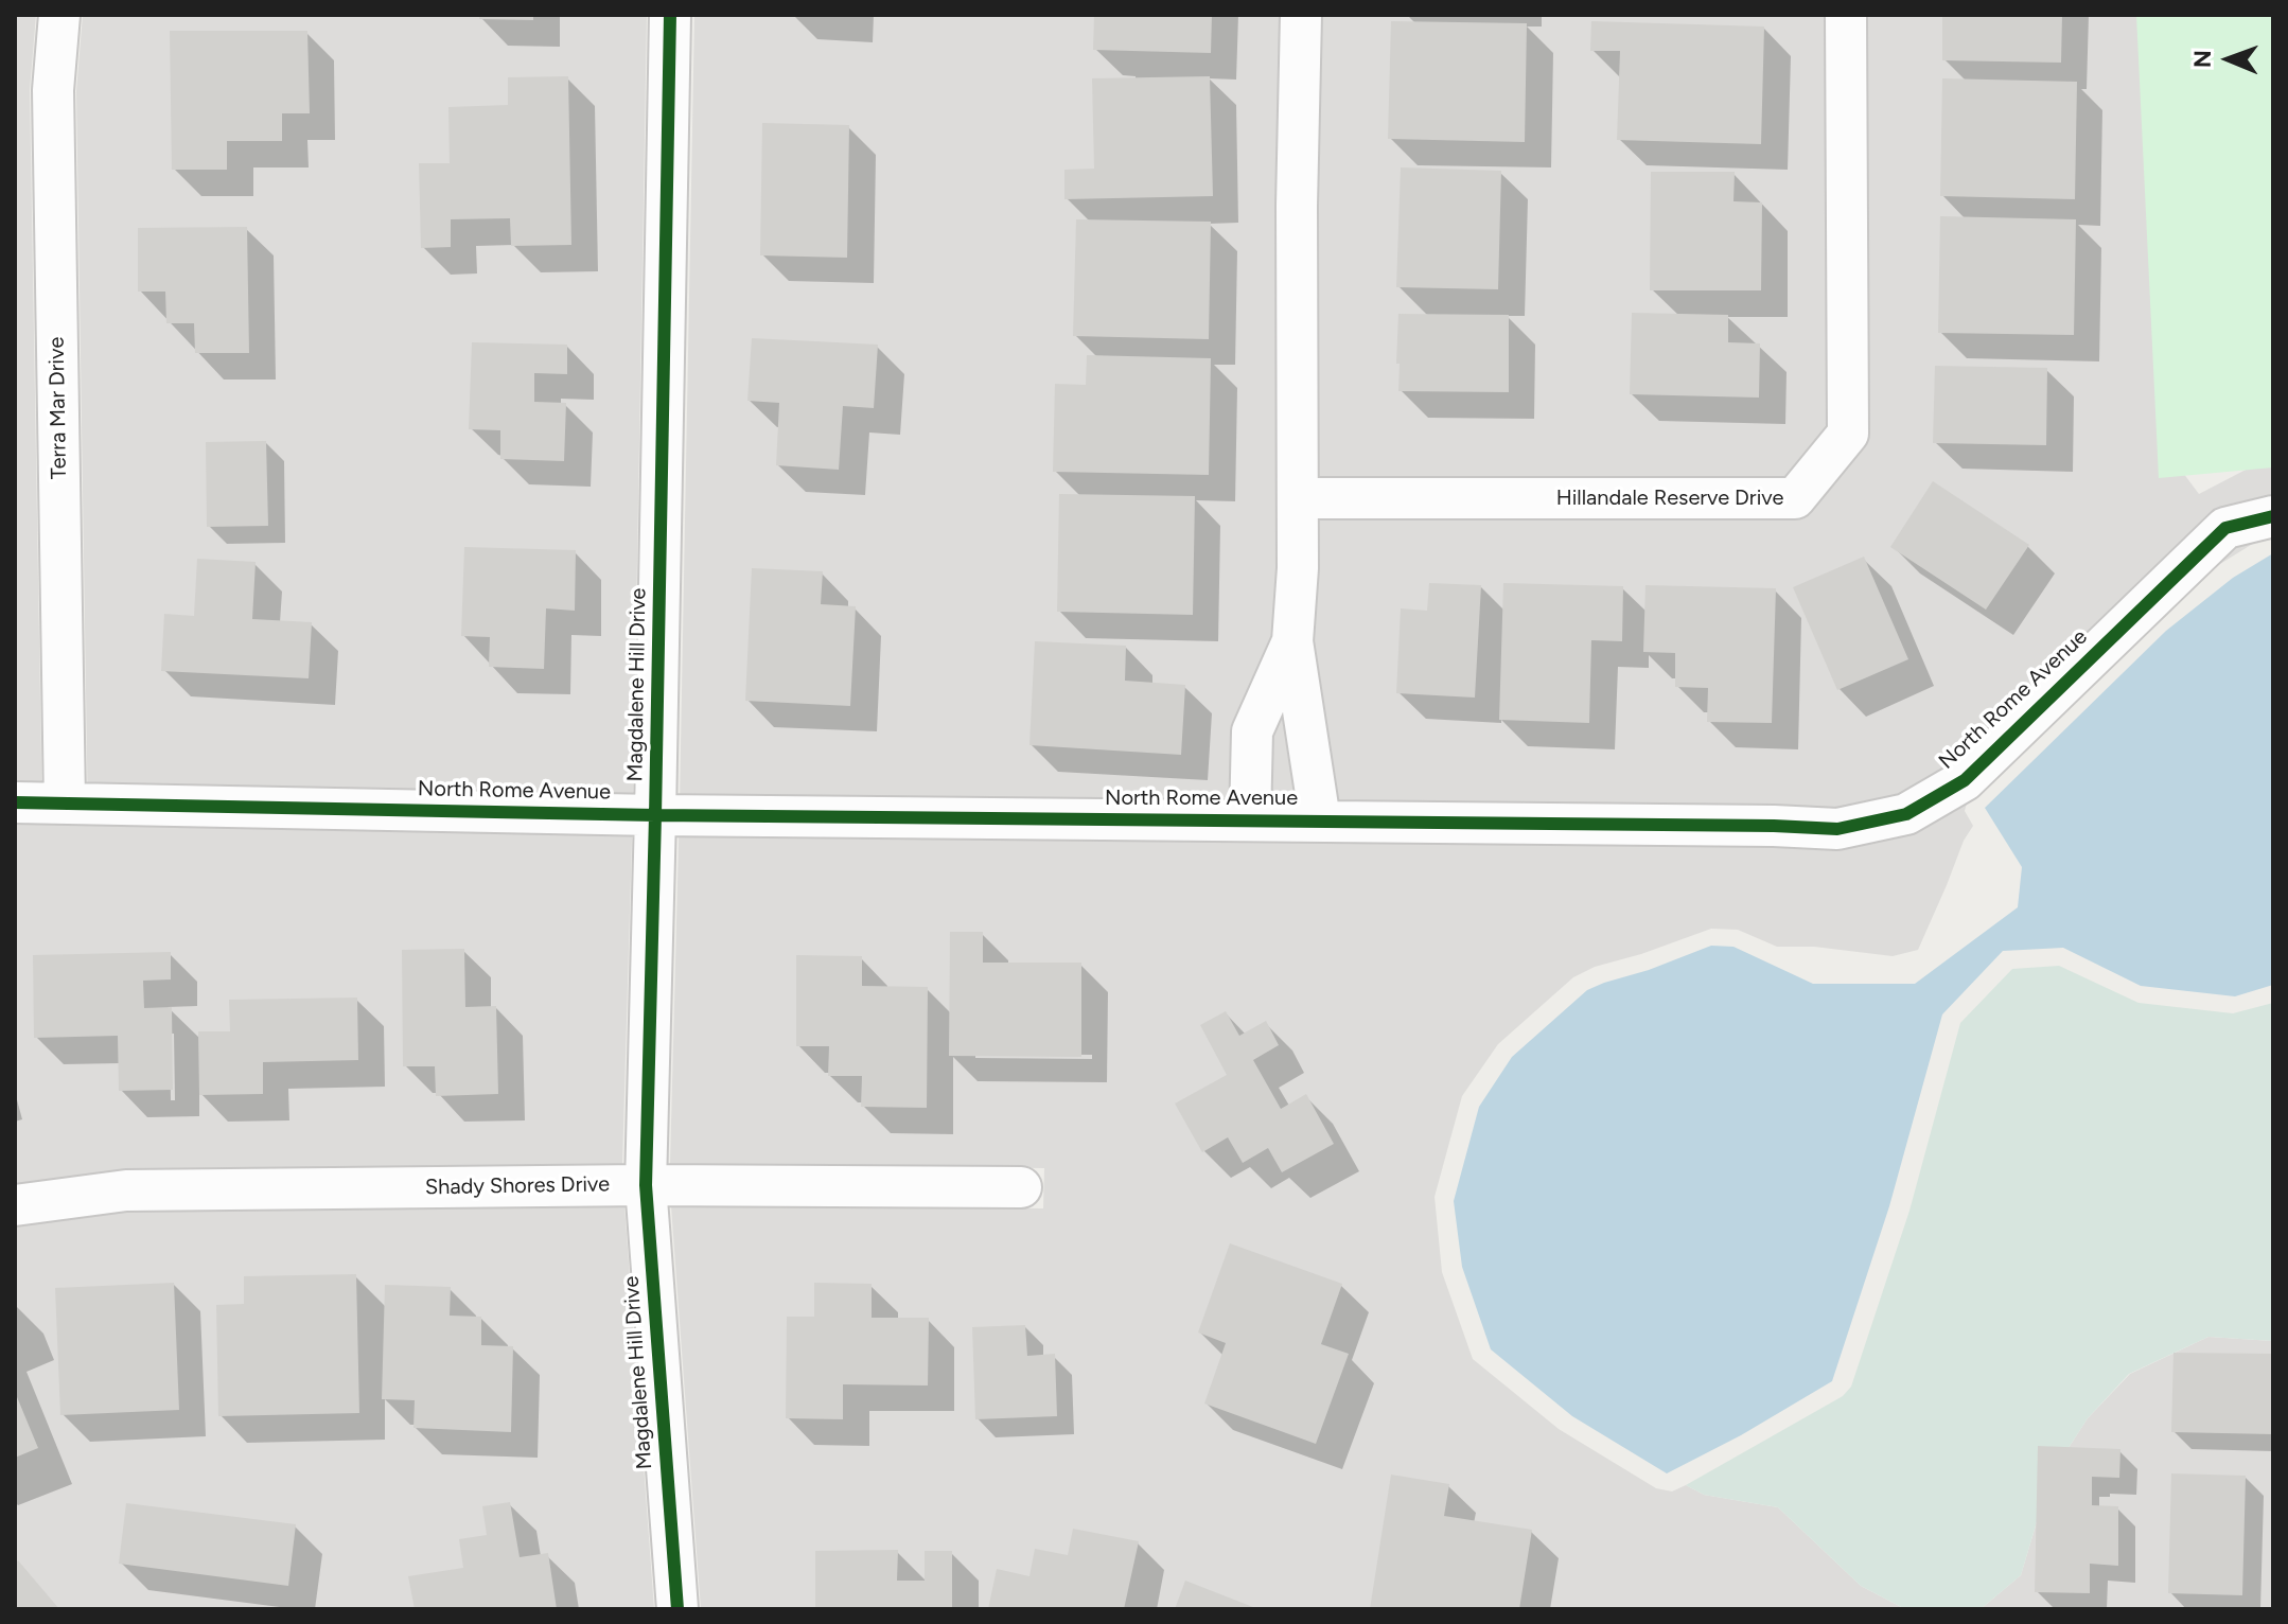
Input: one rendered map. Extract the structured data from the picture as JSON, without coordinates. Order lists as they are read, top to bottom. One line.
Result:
{"streets":{"street":["Terra Mar Drive","Hillandale Reserve Drive","Magdalene Hill Drive","North Rome Avenue","Shady Shores Drive"]},"crossings":[["Terra Mar Drive","North Rome Avenue"],["Magdalene Hill Drive","North Rome Avenue"],["Magdalene Hill Drive","Shady Shores Drive"]],"north":"left"}
